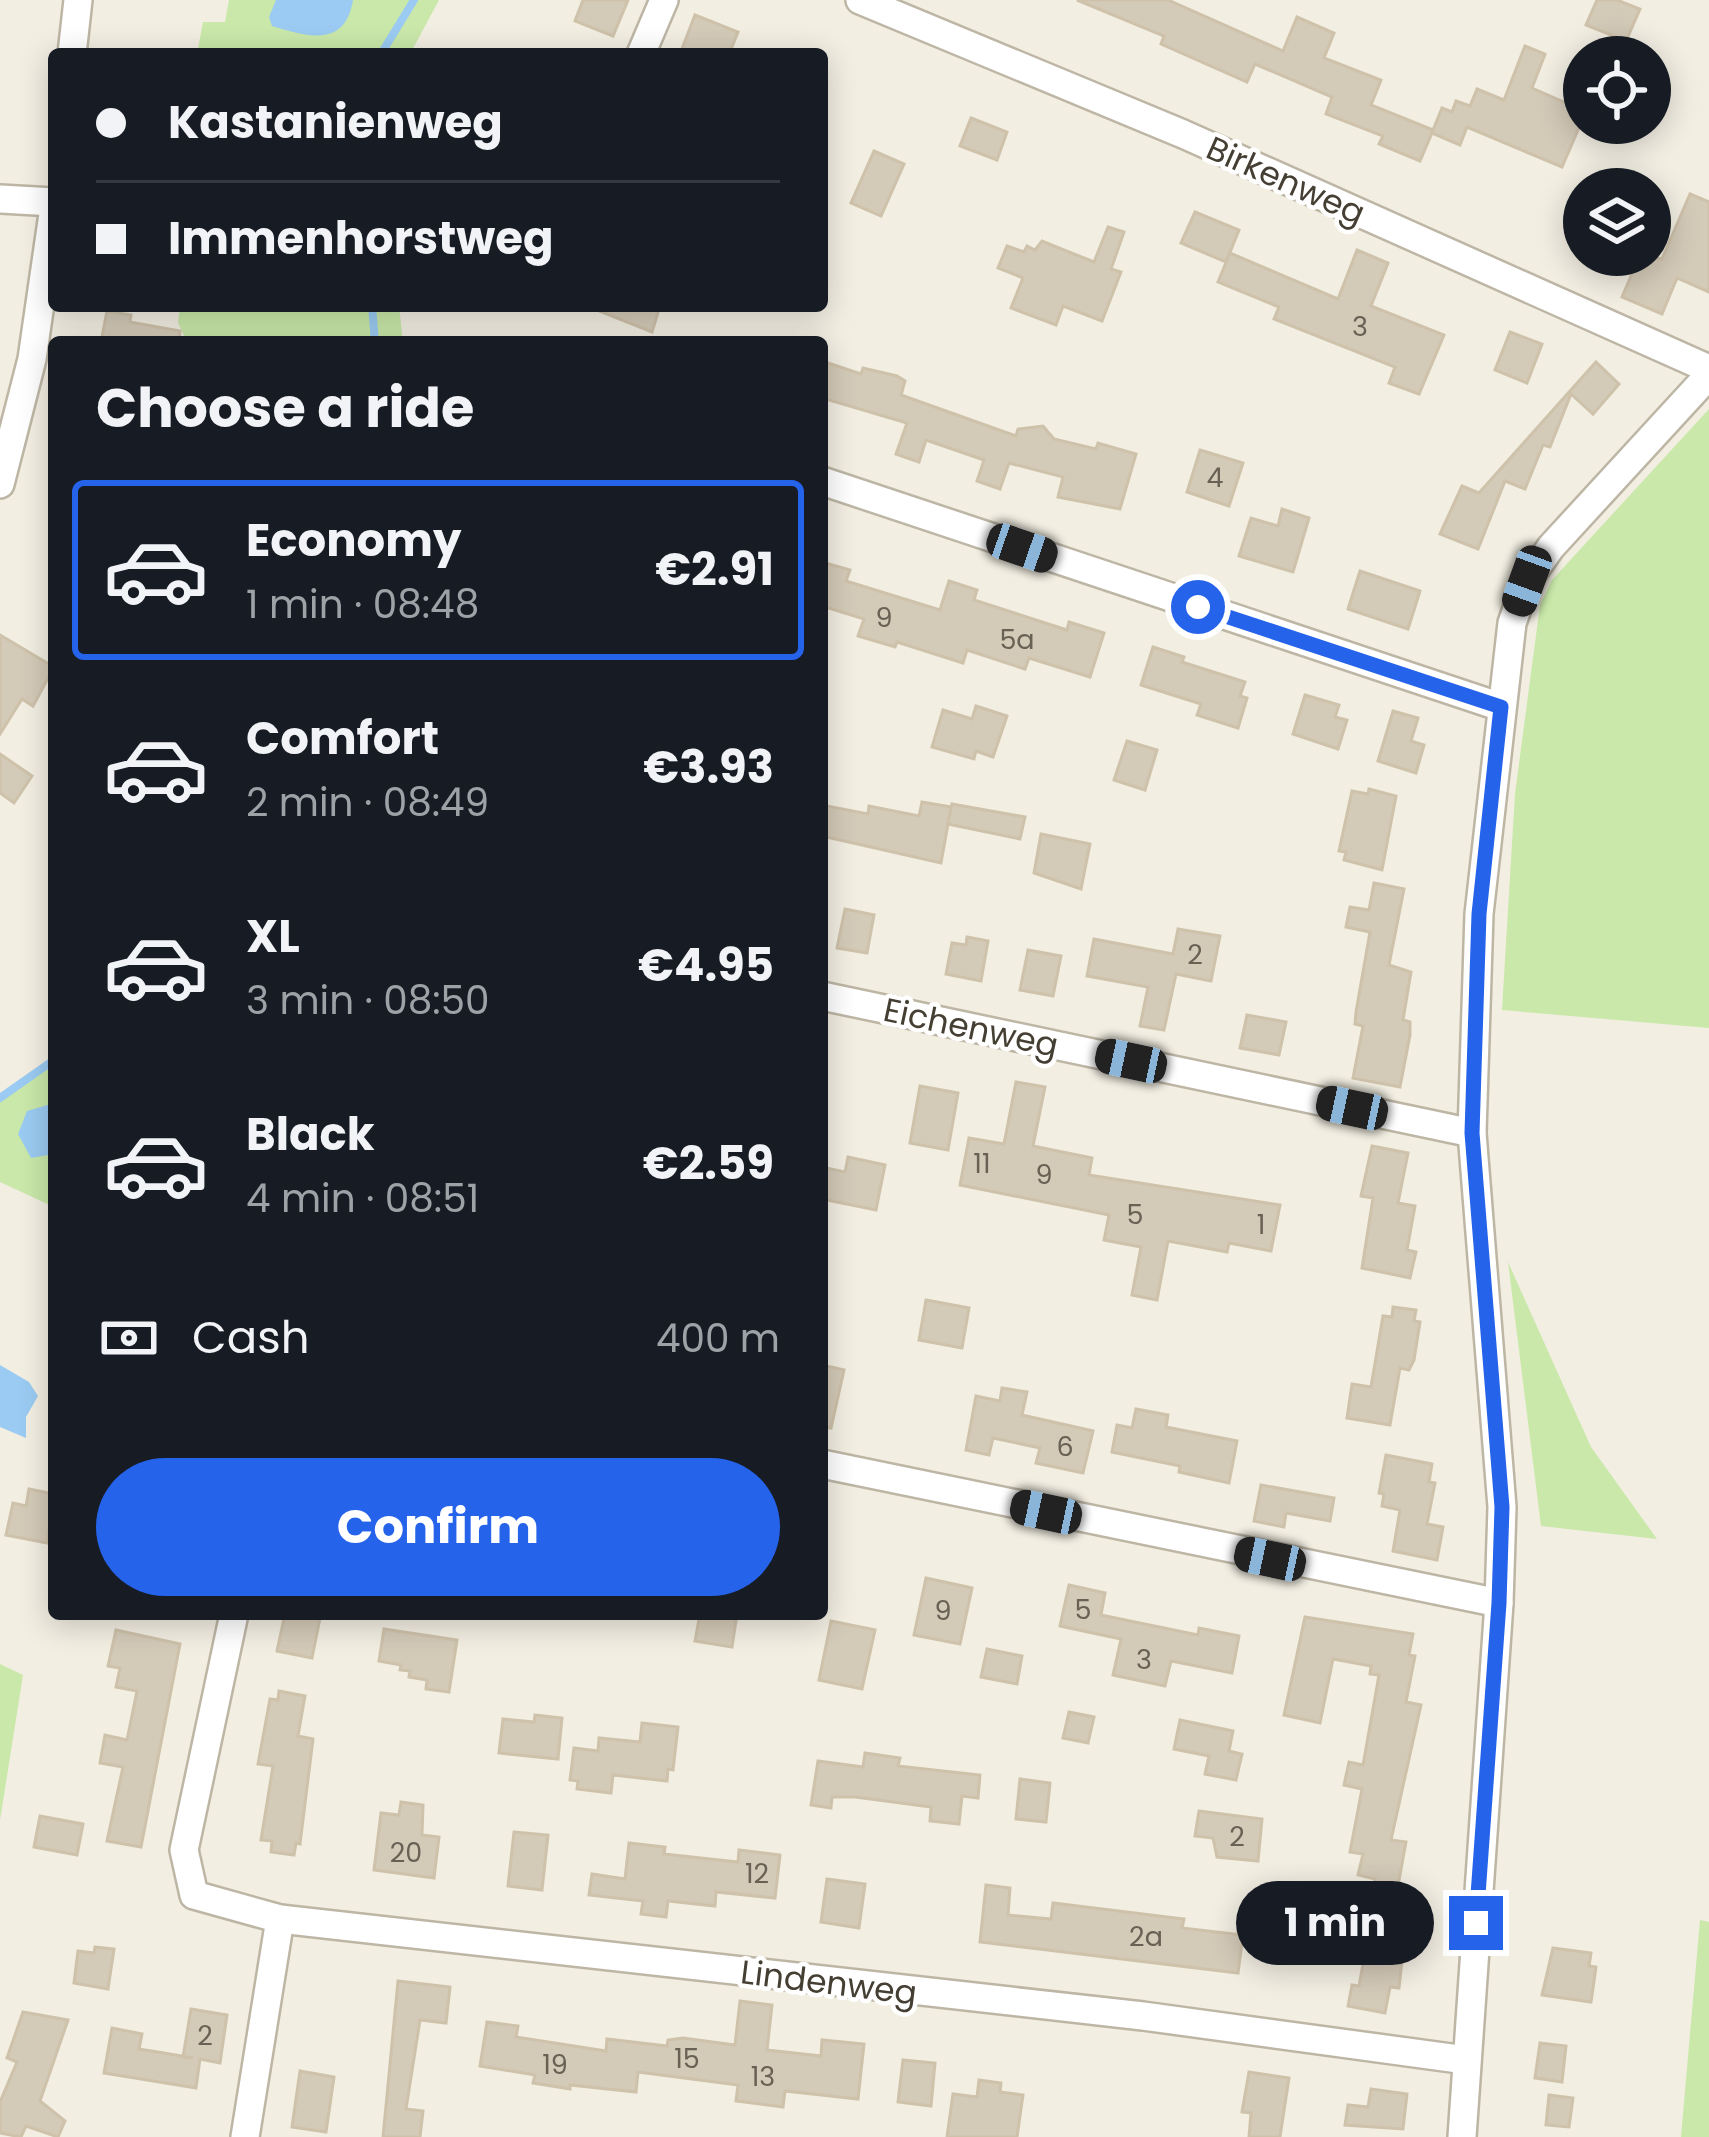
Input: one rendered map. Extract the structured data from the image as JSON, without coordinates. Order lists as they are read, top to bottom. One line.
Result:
{"streets":{"street":["Birkenweg","Eichenweg","Lindenweg"]},"house_numbers":["3","4","9","5a","2","11","9","5","1","6","5","9","3","2","20","12","2a","2","15","19","13"],"page":{"banner":["Kastanienweg","Immenhorstweg"],"heading":"Choose a ride","list":[{"name":"Economy","note":"1 min · 08:48","value":"€2.91"},{"name":"Comfort","note":"2 min · 08:49","value":"€3.93"},{"name":"XL","note":"3 min · 08:50","value":"€4.95"},{"name":"Black","note":"4 min · 08:51","value":"€2.59"}],"pay":["Cash","400 m"],"buttons":"Confirm","bubble":"1 min"}}
